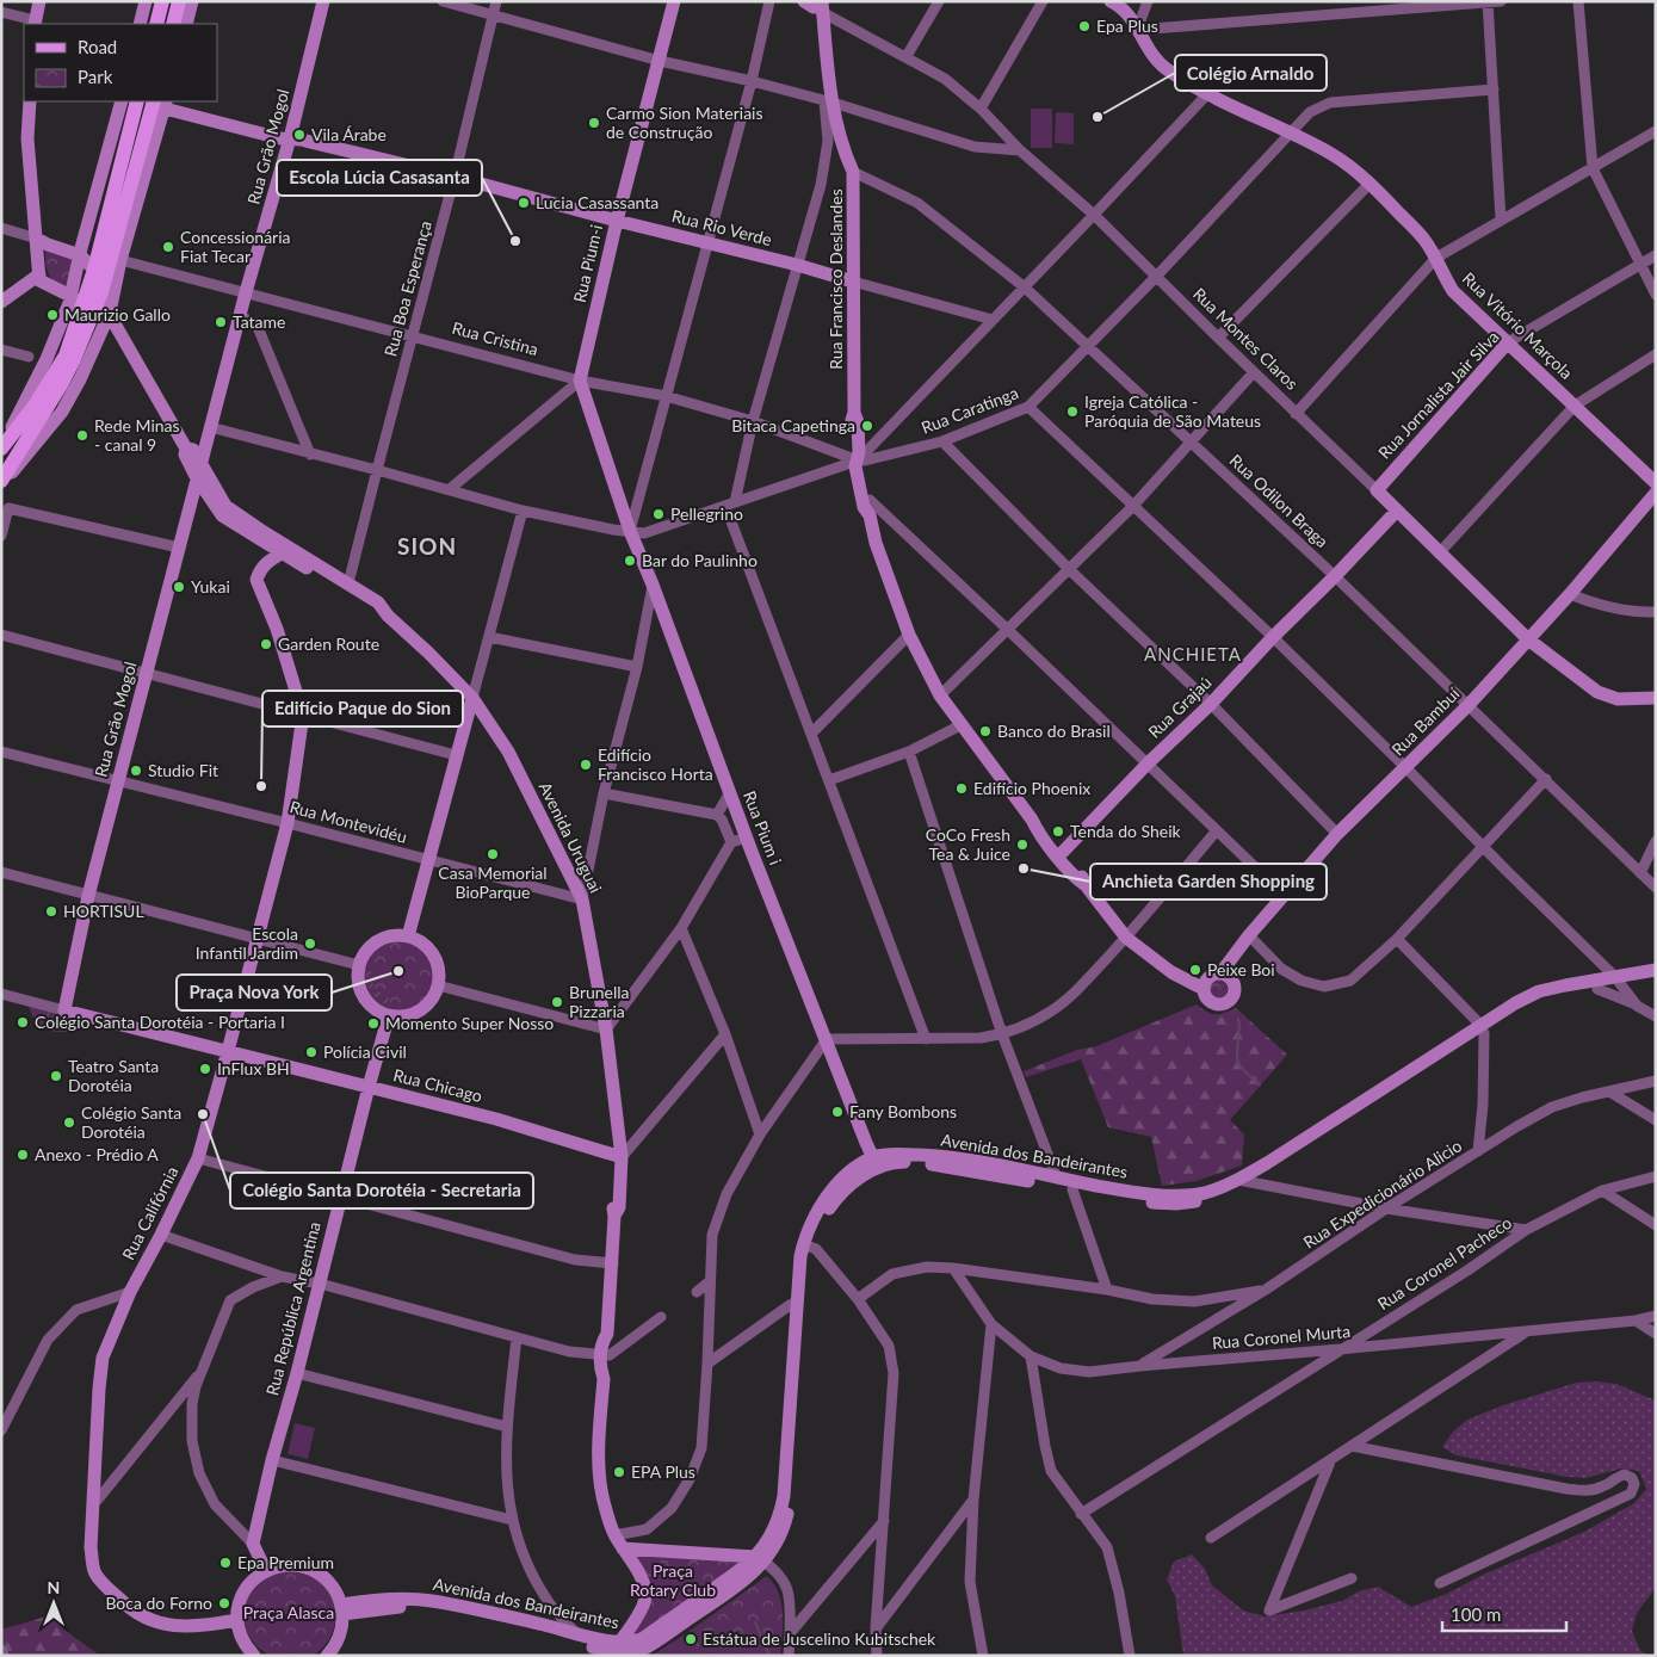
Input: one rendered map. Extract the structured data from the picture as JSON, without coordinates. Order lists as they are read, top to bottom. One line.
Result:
{"streets":{"street":["Rua Grão Mogol","Rua Rio Verde","Rua Pium-i","Rua Francisco Deslandes","Rua Boa Esperança","Rua Vitório Marçola","Rua Cristina","Rua Montes Claros","Rua Jornalista Jair Silva","Rua Caratinga","Rua Odilon Braga","Rua Grajaú","Rua Bambuí","Rua Montevidéu","Rua Pium i","Avenida Uruguai","Rua Chicago","Avenida dos Bandeirantes","Rua Expedicionário Alicio","Rua Califórnia","Rua Coronel Pacheco","Rua República Argentina","Rua Coronel Murta"]},"crossings":[["Rua Grão Mogol","Rua Rio Verde"],["Rua Grão Mogol","Rua Cristina"],["Rua Grão Mogol","Rua Caratinga"],["Rua Grão Mogol","Rua Montevidéu"],["Rua Grão Mogol","Avenida Uruguai"],["Rua Grão Mogol","Rua Chicago"],["Rua Rio Verde","Rua Pium-i"],["Rua Rio Verde","Rua Francisco Deslandes"],["Rua Rio Verde","Rua Boa Esperança"],["Rua Pium-i","Rua Cristina"],["Rua Francisco Deslandes","Rua Cristina"],["Rua Francisco Deslandes","Rua Montes Claros"],["Rua Francisco Deslandes","Rua Caratinga"],["Rua Francisco Deslandes","Rua Odilon Braga"],["Rua Francisco Deslandes","Rua Grajaú"],["Rua Francisco Deslandes","Rua Bambuí"],["Rua Boa Esperança","Rua Cristina"],["Rua Boa Esperança","Rua Caratinga"],["Rua Boa Esperança","Avenida Uruguai"],["Rua Vitório Marçola","Rua Jornalista Jair Silva"],["Rua Vitório Marçola","Rua Caratinga"],["Rua Cristina","Rua Caratinga"],["Rua Montes Claros","Rua Jornalista Jair Silva"],["Rua Montes Claros","Rua Caratinga"],["Rua Montes Claros","Rua Grajaú"],["Rua Montes Claros","Rua Bambuí"],["Rua Caratinga","Rua Odilon Braga"],["Rua Caratinga","Rua Pium i"],["Rua Odilon Braga","Rua Grajaú"],["Rua Odilon Braga","Rua Bambuí"],["Rua Montevidéu","Avenida Uruguai"],["Rua Montevidéu","Rua Califórnia"],["Rua Pium i","Avenida dos Bandeirantes"],["Avenida Uruguai","Rua Chicago"],["Avenida Uruguai","Avenida dos Bandeirantes"],["Rua Chicago","Rua Califórnia"],["Rua Chicago","Rua República Argentina"],["Rua Expedicionário Alicio","Rua Coronel Murta"],["Rua Coronel Pacheco","Rua Coronel Murta"]],"districts":["SION","ANCHIETA"],"parks":["Praça Rotary Club","Praça Alasca"],"places":["Epa Plus","Colégio Arnaldo","Carmo Sion Materiais de Construção","Vila Árabe","Lucia Casassanta","Escola Lúcia Casasanta","Concessionária Fiat Tecar","Maurizio Gallo","Tatame","Igreja Católica - Paróquia de São Mateus","Bitaca Capetinga","Rede Minas - canal 9","Pellegrino","Bar do Paulinho","Yukai","Garden Route","Banco do Brasil","Edifício Francisco Horta","Studio Fit","Edifício Paque do Sion","Edifício Phoenix","Tenda do Sheik","CoCo Fresh Tea & Juice","Casa Memorial BioParque","Anchieta Garden Shopping","HORTISUL","Escola Infantil Jardim","Peixe Boi","Praça Nova York","Brunella Pizzaria","Colégio Santa Dorotéia - Portaria I","Momento Super Nosso","Polícia Civil","InFlux BH","Teatro Santa Dorotéia","Fany Bombons","Colégio Santa Dorotéia - Secretaria","Colégio Santa Dorotéia","Anexo - Prédio A","EPA Plus","Epa Premium","Boca do Forno","Estátua de Juscelino Kubitschek"],"legend":["Road","Park"],"scale_bar":"100 m","north":"top"}
